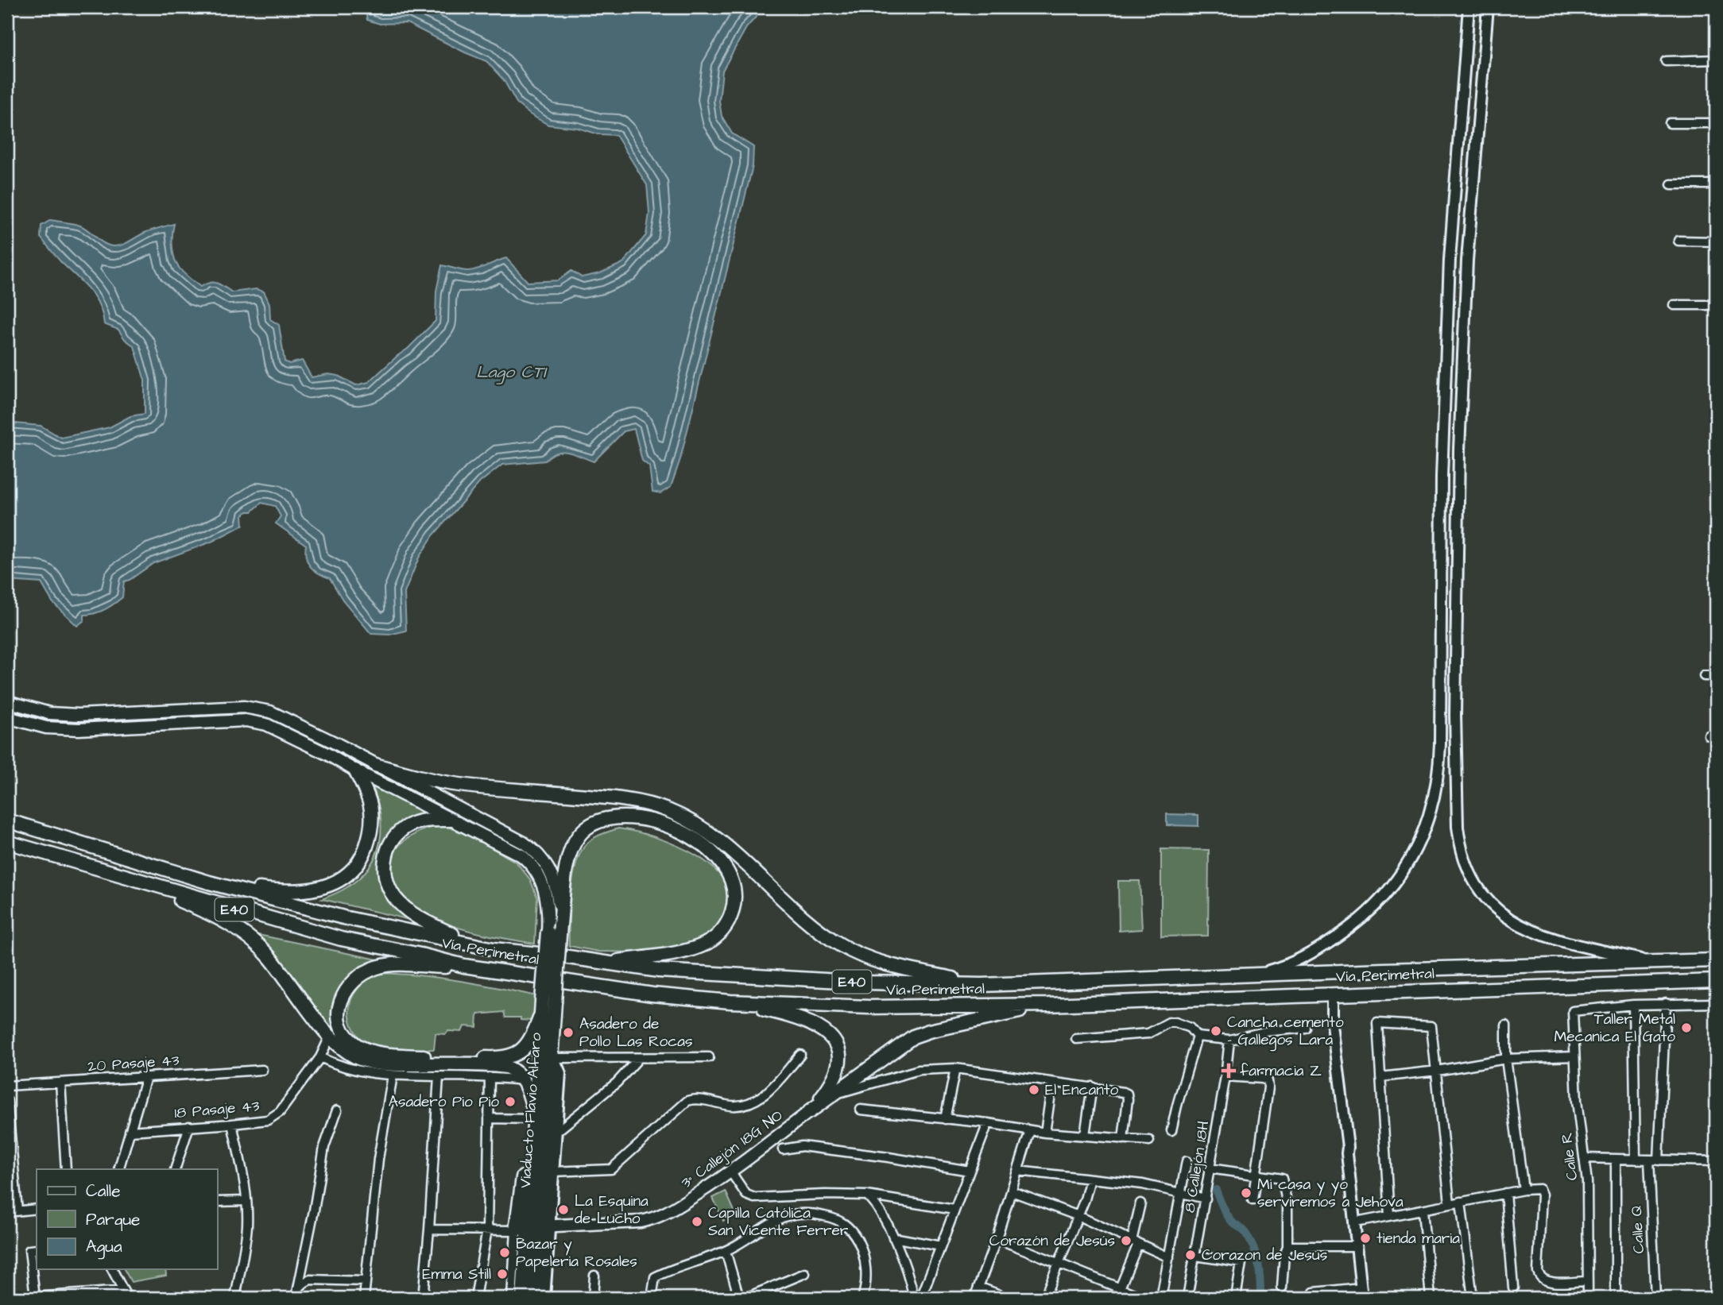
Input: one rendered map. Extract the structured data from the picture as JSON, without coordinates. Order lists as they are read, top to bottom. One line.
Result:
{"streets":{"main road":["E40","Vía Perimetral","Viaducto Flavio Alfaro","3° Callejón 18G NO"],"street":["20 Pasaje 43","18 Pasaje 43","Calle R","8 Callejón 18H","Calle Q"]},"crossings":[["Vía Perimetral","Viaducto Flavio Alfaro"],["Viaducto Flavio Alfaro","3° Callejón 18G NO"]],"water":["Lago CTI"],"places":{"other":["Taller Metal Mecanica El Gato","Cancha cemento - Gallegos Lara","Asadero de Pollo Las Rocas","El Encanto","Asadero Pio Pio","Mi casa y yo serviremos a Jehova","La Esquina de Lucho","Capilla Católica San Vicente Ferrer","tienda maria","Corazón de Jesús","Bazar y Papeleria Rosales","Corazon de Jesus","Emma Still"],"health":["farmacia Z"]},"legend":["Calle","Parque","Agua"]}
